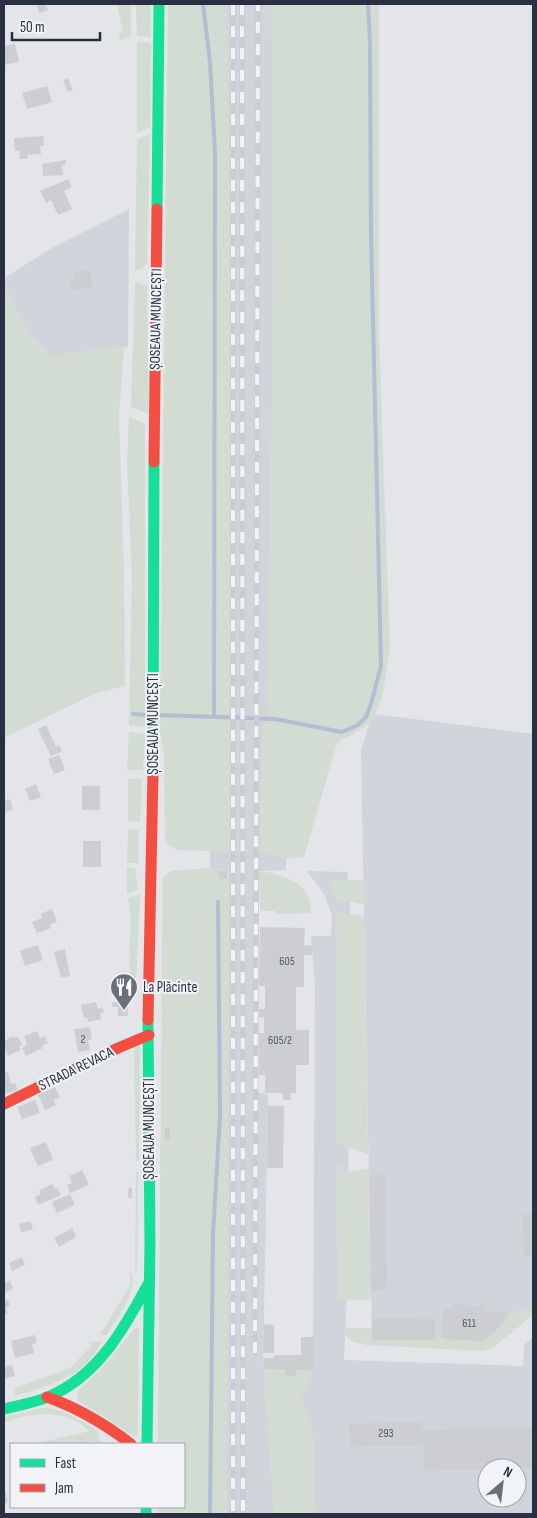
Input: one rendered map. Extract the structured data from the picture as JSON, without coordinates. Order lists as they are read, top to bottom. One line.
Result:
{"streets":{"main road":["ȘOSEAUA MUNCEȘTI","STRADA REVACA"]},"crossings":[["ȘOSEAUA MUNCEȘTI","STRADA REVACA"]],"places":{"restaurant":["La Plăcinte"]},"house_numbers":["605","2","605/2","611","293"],"legend":["Fast","Jam"],"scale_bar":"50 m","north":"top right"}
